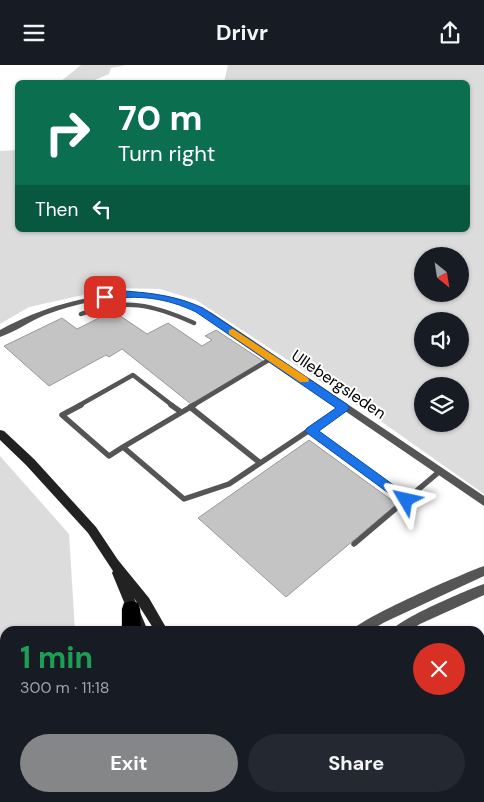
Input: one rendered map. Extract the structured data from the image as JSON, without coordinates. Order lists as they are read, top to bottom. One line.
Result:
{"streets":{"street":["Ullebergsleden"]},"north":"bottom right","page":{"header":"Drivr","turn":["70 m","Turn right"],"then":"Then","heading":["1 min","300 m · 11:18"],"buttons":["Exit","Share"]}}
